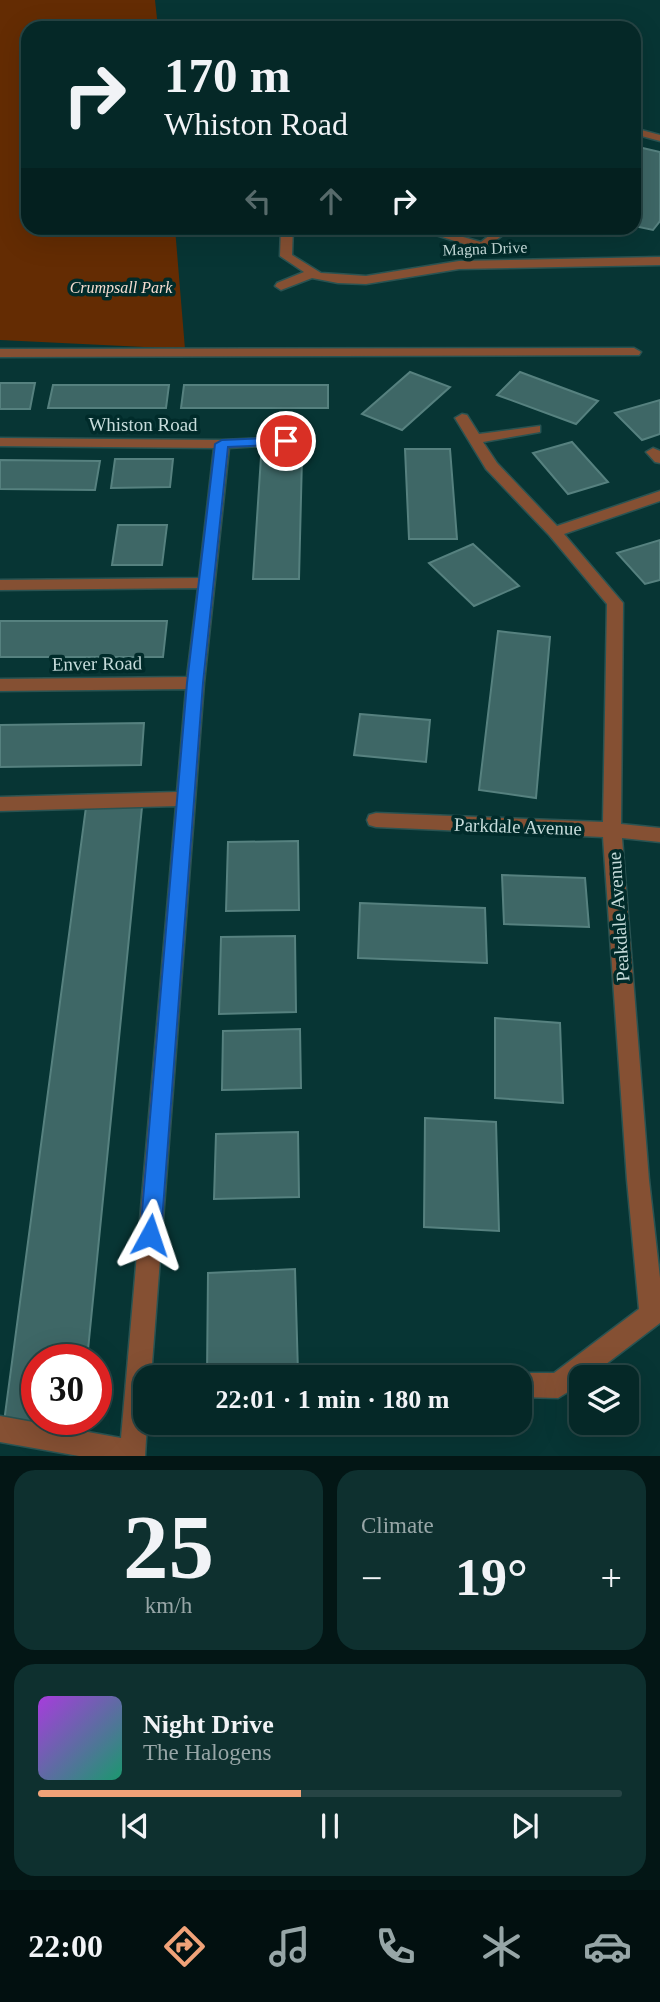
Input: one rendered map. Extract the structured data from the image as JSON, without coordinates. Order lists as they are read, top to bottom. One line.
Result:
{"streets":{"street":["Magna Drive","Whiston Road","Enver Road","Parkdale Avenue","Peakdale Avenue"]},"crossings":[["Parkdale Avenue","Peakdale Avenue"]],"parks":["Crumpsall Park"],"page":{"turn":["170 m","Whiston Road"],"limit":"30","trip":"22:01 · 1 min · 180 m","tile":[["25","km/h"],"Climate"],"heat":["−","19°","+"],"song":["Night Drive","The Halogens"],"tabs":"22:00"}}
